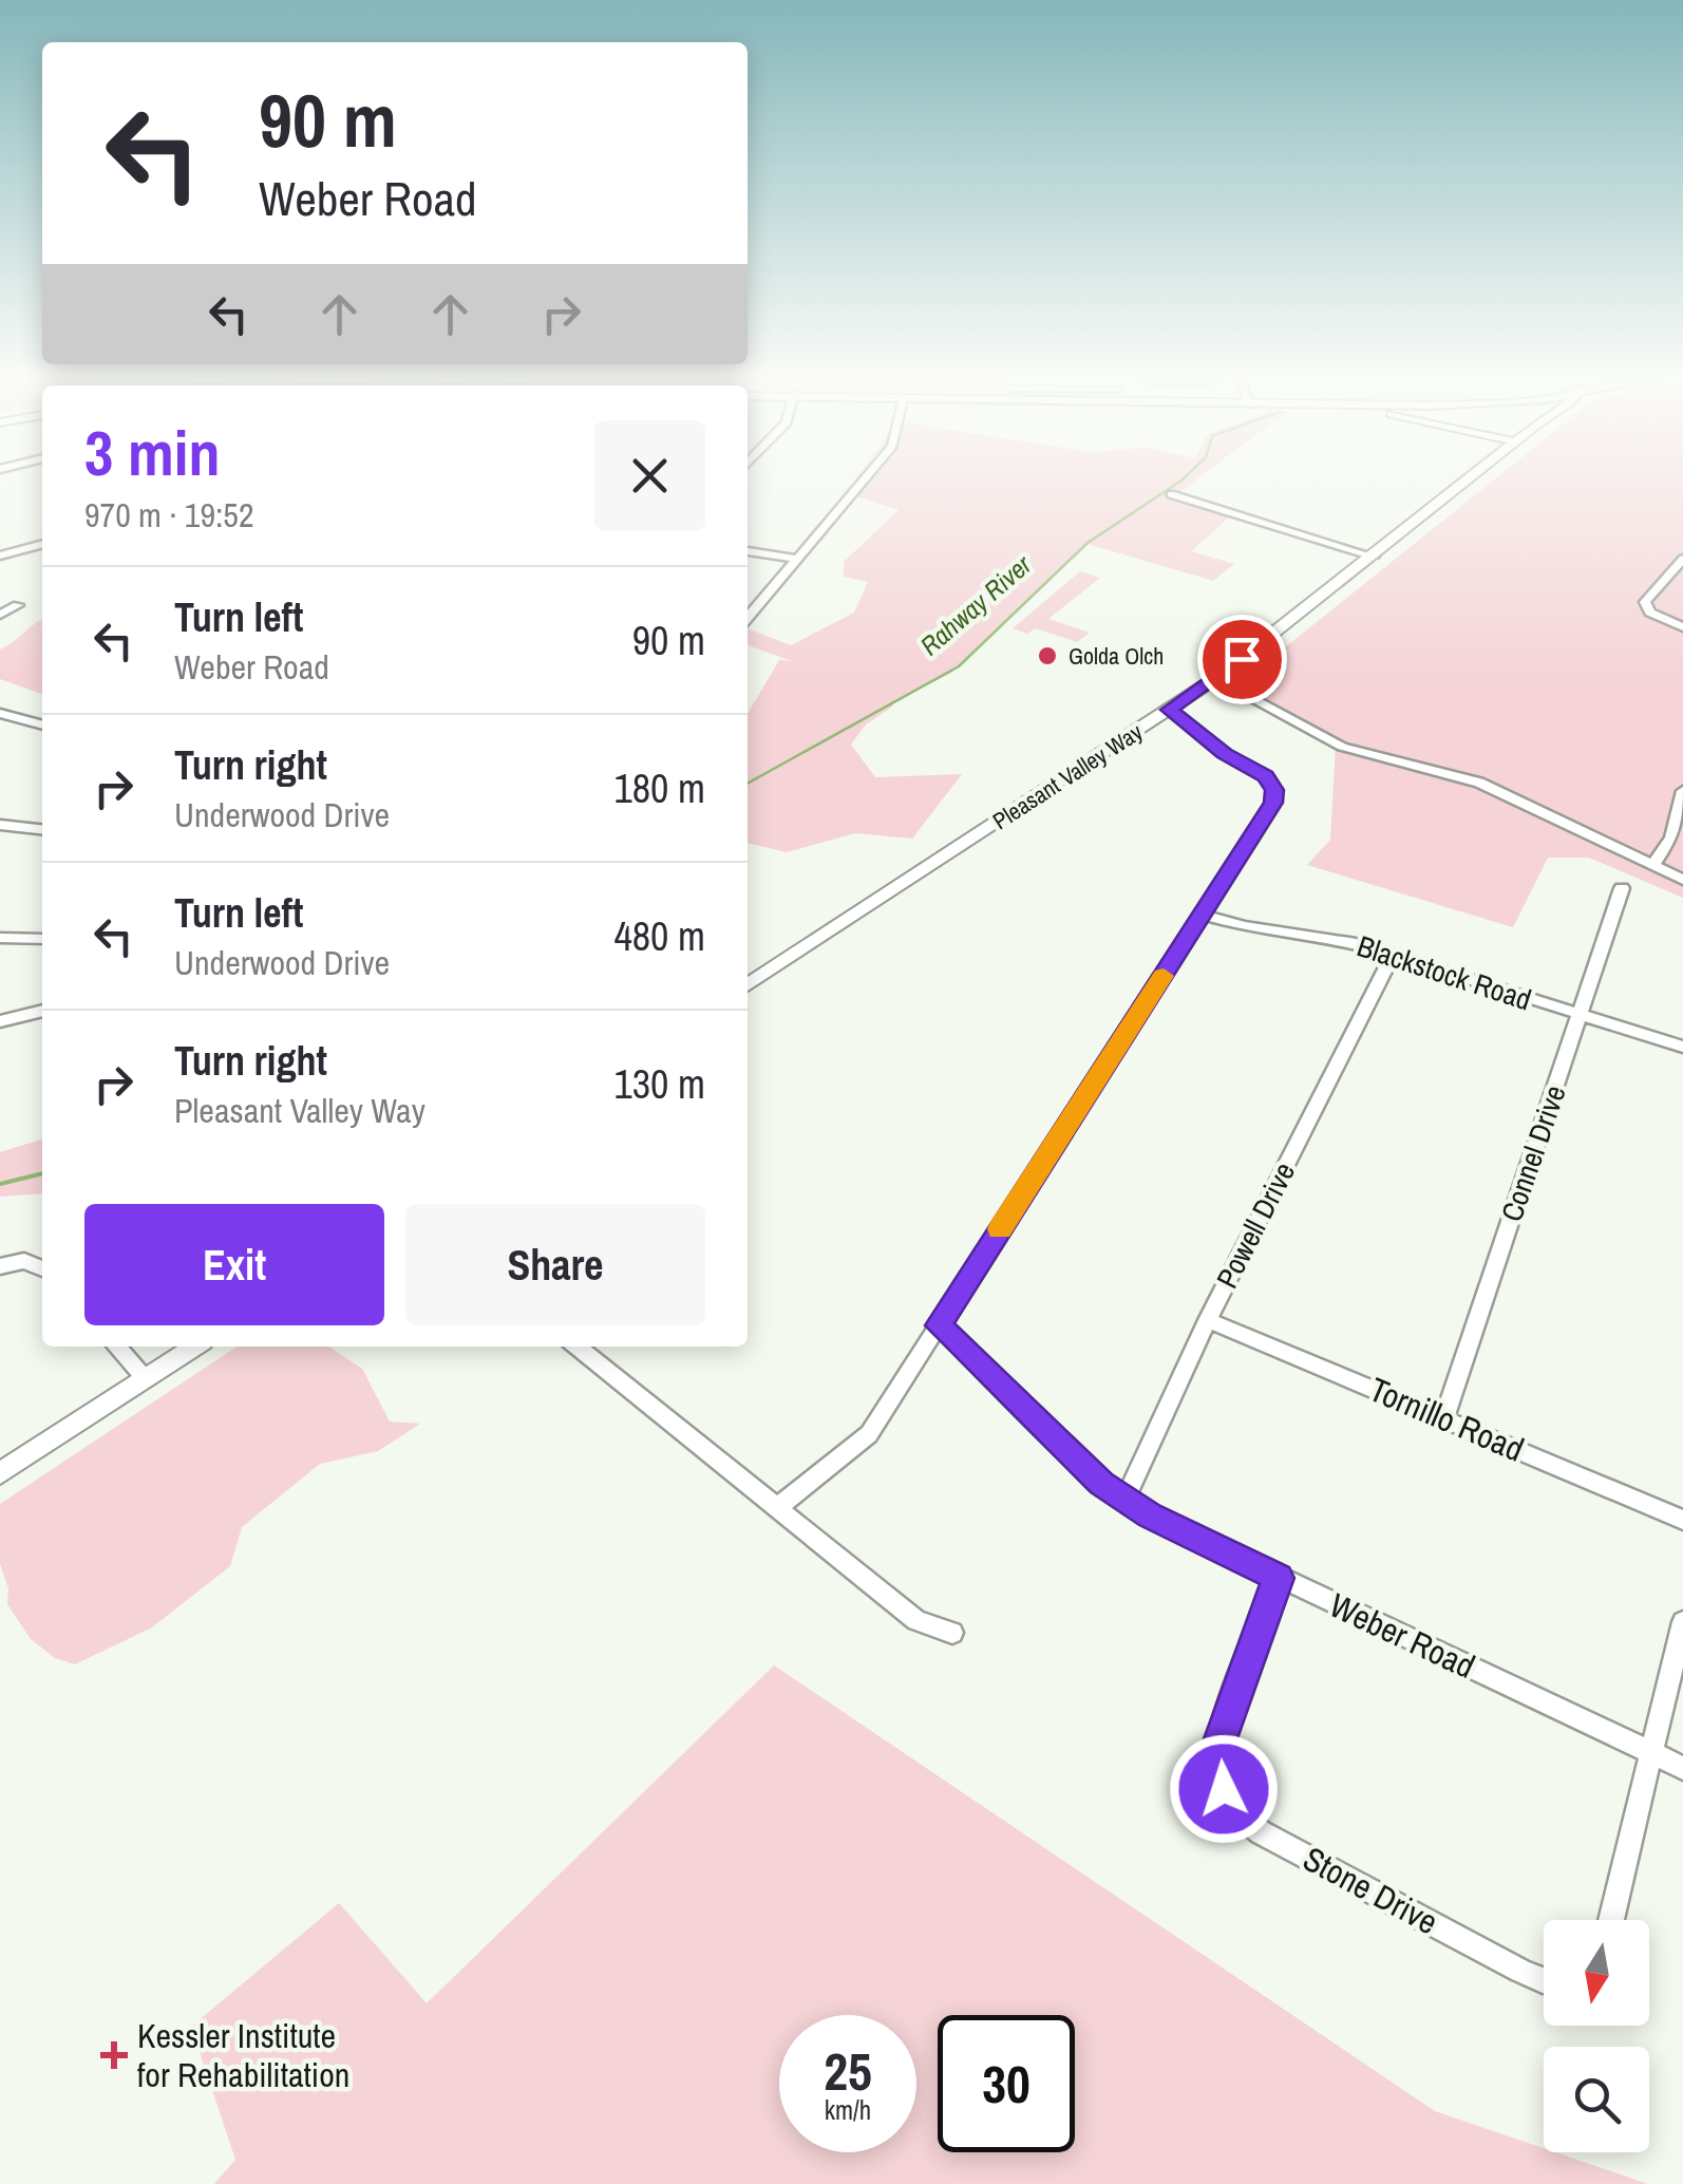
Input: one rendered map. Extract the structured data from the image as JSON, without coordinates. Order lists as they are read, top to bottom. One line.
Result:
{"streets":{"main road":["Pleasant Valley Way"],"street":["Blackstock Road","Connel Drive","Powell Drive","Tornillo Road","Weber Road","Stone Drive"]},"crossings":[["Blackstock Road","Connel Drive"],["Blackstock Road","Powell Drive"],["Connel Drive","Tornillo Road"],["Powell Drive","Tornillo Road"],["Powell Drive","Weber Road"],["Weber Road","Stone Drive"]],"water":["Rahway River"],"places":{"other":["Golda Olch"],"health":["Kessler Institute for Rehabilitation"]},"north":"bottom","page":{"turn":["90 m","Weber Road"],"heading":["3 min","970 m · 19:52"],"list":[{"name":"Turn left","note":"Weber Road","value":"90 m"},{"name":"Turn right","note":"Underwood Drive","value":"180 m"},{"name":"Turn left","note":"Underwood Drive","value":"480 m"},{"name":"Turn right","note":"Pleasant Valley Way","value":"130 m"}],"buttons":["Exit","Share"],"speed":"25 km/h","limit":"30"}}
